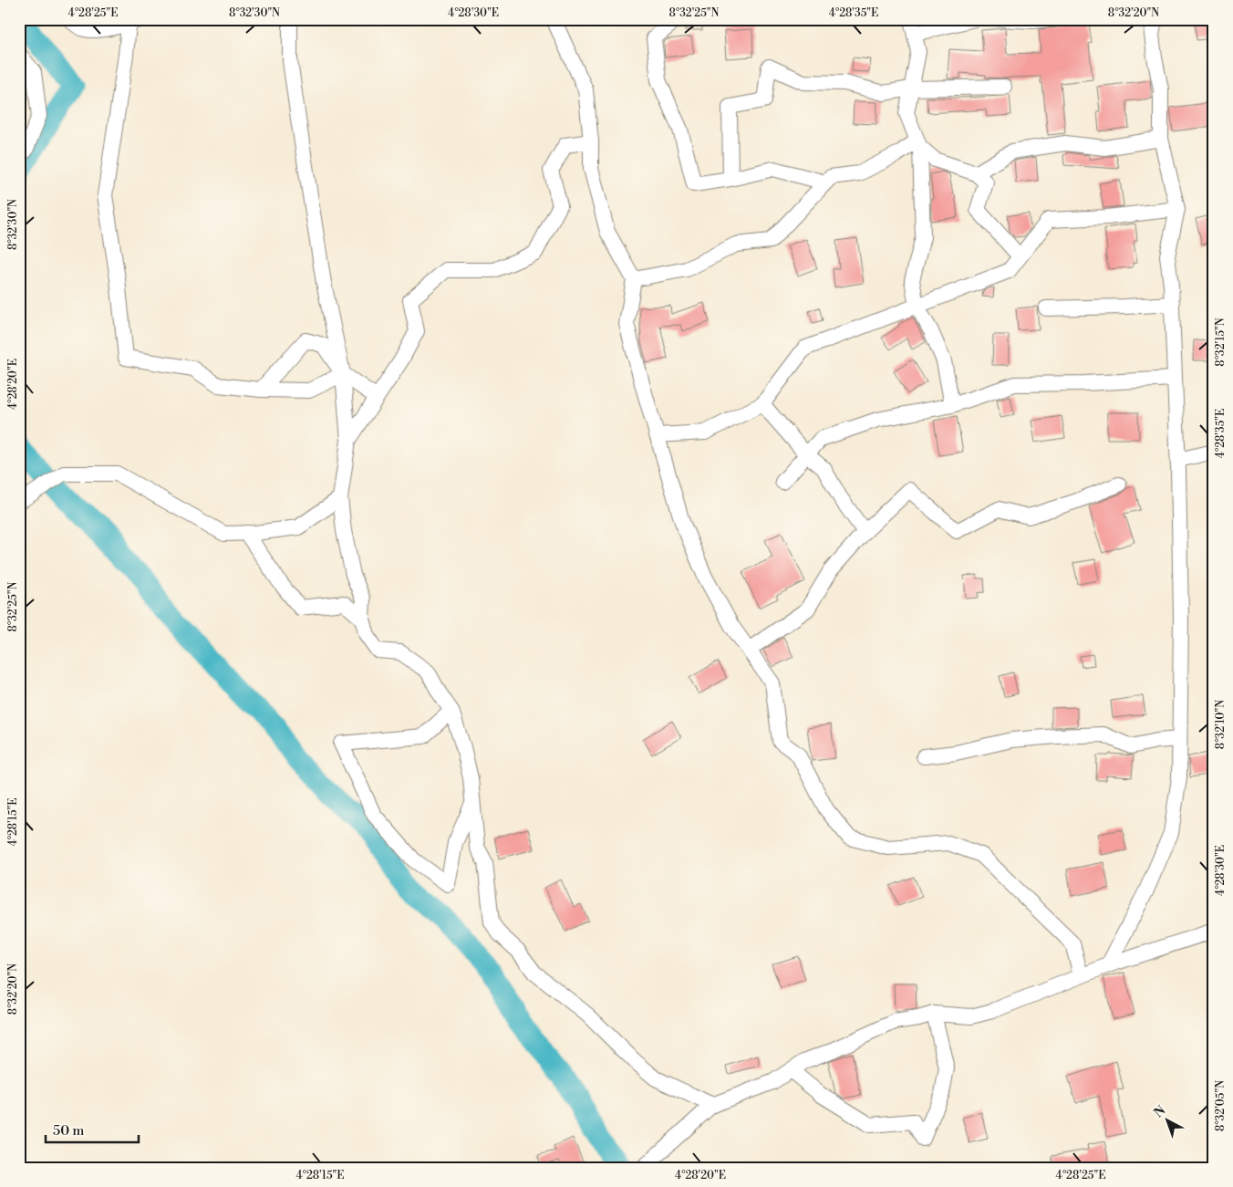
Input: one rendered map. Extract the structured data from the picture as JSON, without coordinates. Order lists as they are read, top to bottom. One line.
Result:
{"scale_bar":"50 m","north":"top left","coordinates":["4°28'25\"E","8°32'30\"N","4°28'30\"E","8°32'25\"N","4°28'35\"E","8°32'20\"N","8°32'15\"N","4°28'20\"E","8°32'10\"N","4°28'15\"E","8°32'05\"N"]}
